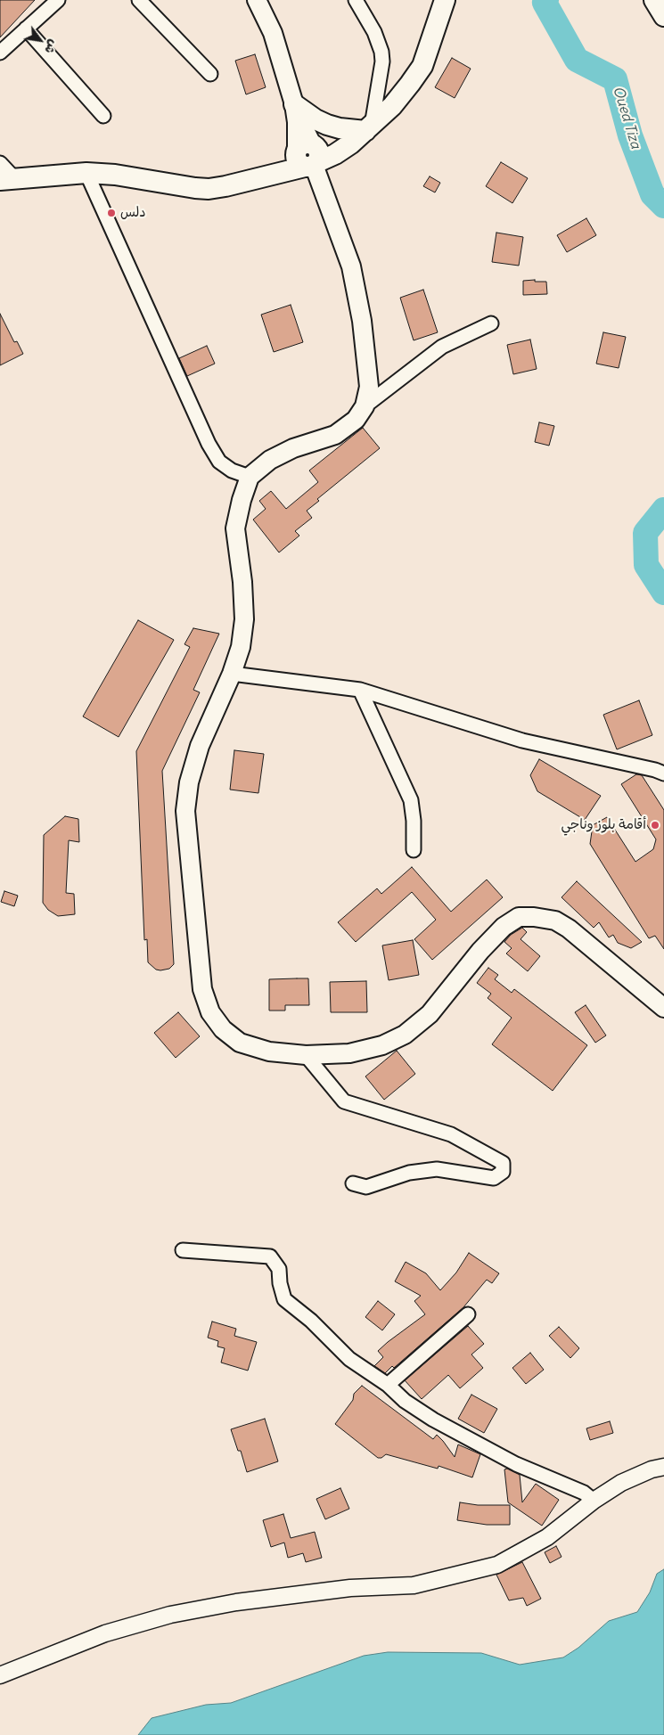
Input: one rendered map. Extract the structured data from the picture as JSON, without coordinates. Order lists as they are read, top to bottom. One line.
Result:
{"water":["Oued Tiza"],"places":["دلس","أقامة بلوز وناجي"],"north":"bottom right"}
